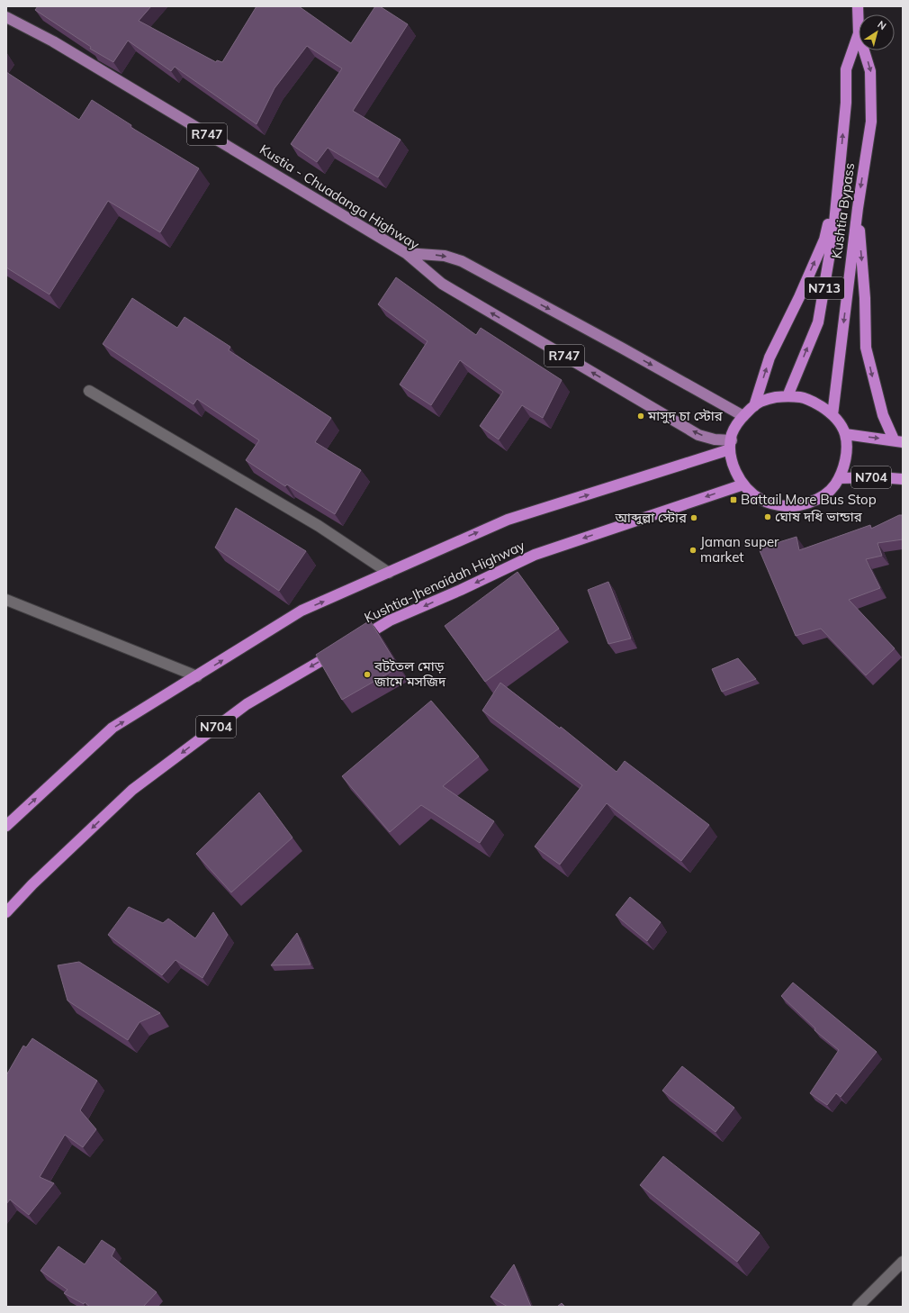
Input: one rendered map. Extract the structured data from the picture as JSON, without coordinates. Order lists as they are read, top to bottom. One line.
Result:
{"streets":{"highway":["Kushtia Bypass","N713","N704","Kushtia-Jhenaidah Highway"],"main road":["R747","Kustia - Chuadanga Highway"]},"crossings":[["Kustia - Chuadanga Highway","Kushtia Bypass"],["Kustia - Chuadanga Highway","N704"],["Kustia - Chuadanga Highway","Kushtia-Jhenaidah Highway"],["Kushtia Bypass","N704"],["Kushtia Bypass","Kushtia-Jhenaidah Highway"],["N704","Kushtia-Jhenaidah Highway"]],"places":{"other":["মাসুদ চা স্টোর","ঘোষ দধি ভান্ডার","আব্দুল্লা স্টোর","Jaman super market","বটতৈল মোড় জামে মসজিদ"],"transit":["Battail More Bus Stop"]},"north":"top right"}
